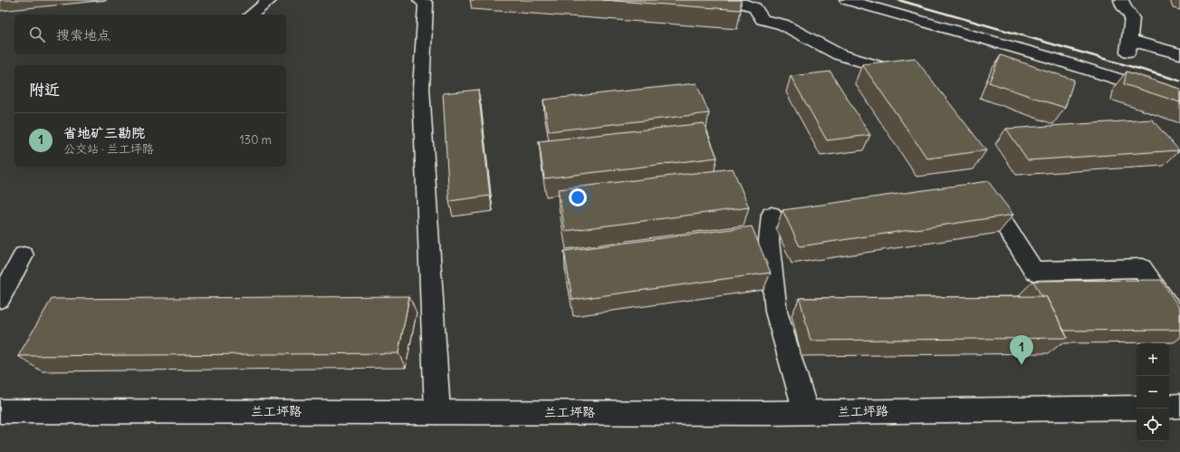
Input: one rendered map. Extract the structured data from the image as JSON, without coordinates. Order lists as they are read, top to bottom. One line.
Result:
{"streets":{"main road":["兰工坪路"]},"page":{"search":"搜索地点","heading":"附近","list":[{"mark":"1","name":"省地矿三勘院","note":"公交站 · 兰工坪路","value":"130 m"}],"pins":"1","map_buttons":["+","−"]}}
